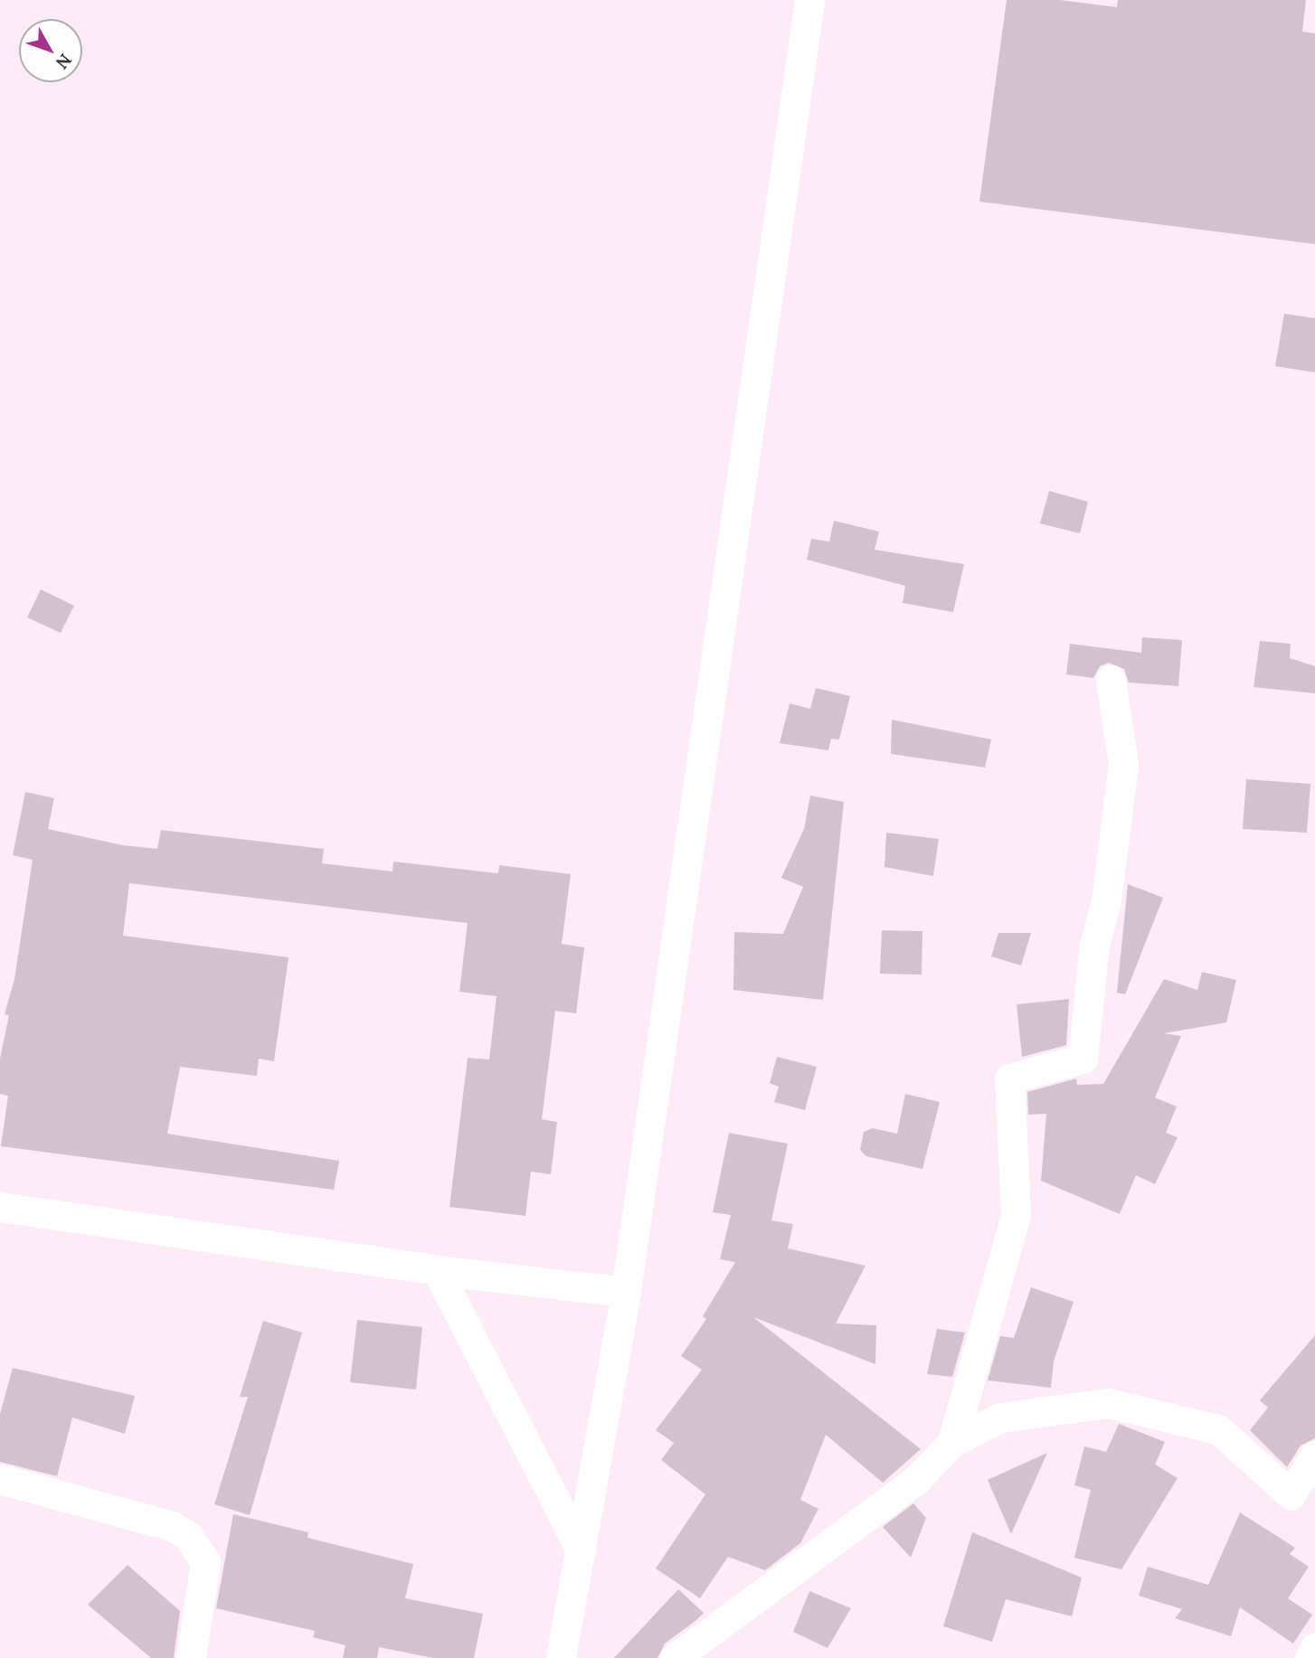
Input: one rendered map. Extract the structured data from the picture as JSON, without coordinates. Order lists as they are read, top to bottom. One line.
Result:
{"north":"bottom right"}
